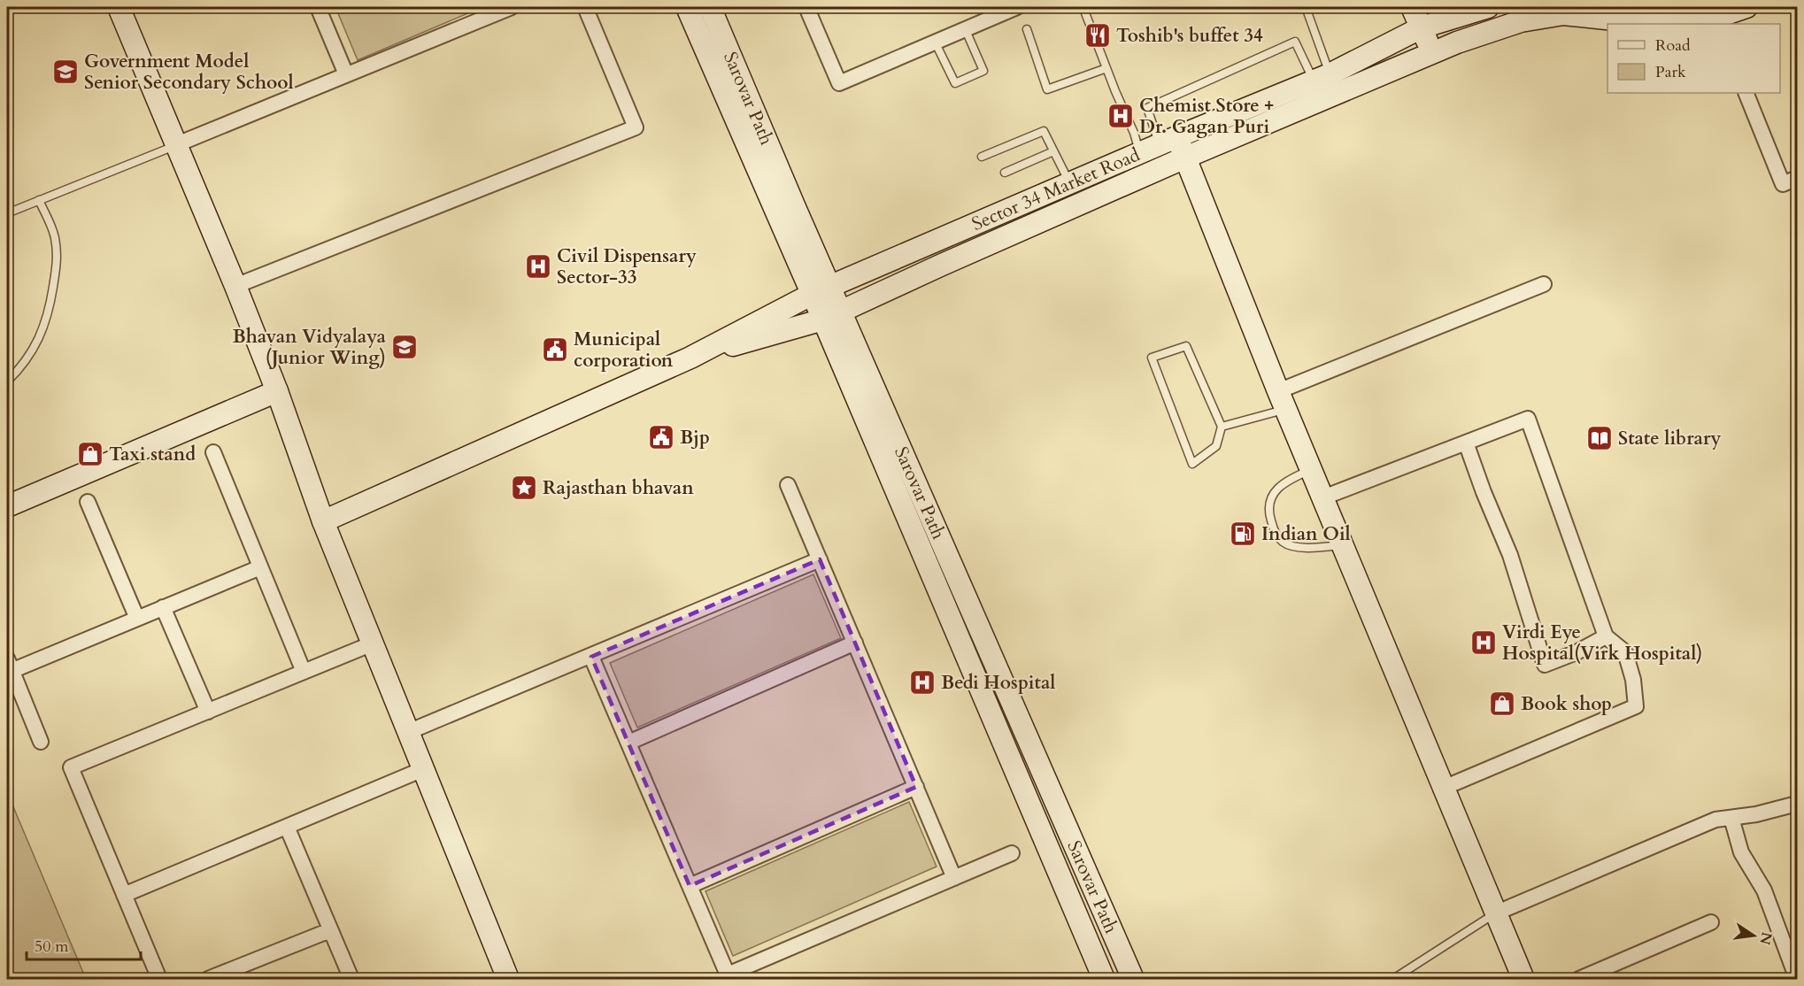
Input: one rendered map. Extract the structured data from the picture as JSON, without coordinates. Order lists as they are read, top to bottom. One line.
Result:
{"streets":{"street":["Sarovar Path","Sector 34 Market Road"]},"crossings":[["Sarovar Path","Sector 34 Market Road"]],"places":{"restaurant":["Toshib's buffet 34"],"school or university":["Government Model Senior Secondary School","Bhavan Vidyalaya (Junior Wing)"],"hospital":["Chemist Store + Dr. Gagan Puri","Civil Dispensary Sector-33","Virdi Eye Hospital(Virk Hospital)","Bedi Hospital"],"public building":["Municipal corporation","Bjp"],"library":["State library"],"shop":["Taxi stand","Book shop"],"place":["Rajasthan bhavan"],"fuel station":["Indian Oil"]},"legend":["Road","Park"],"scale_bar":"50 m","north":"right"}
